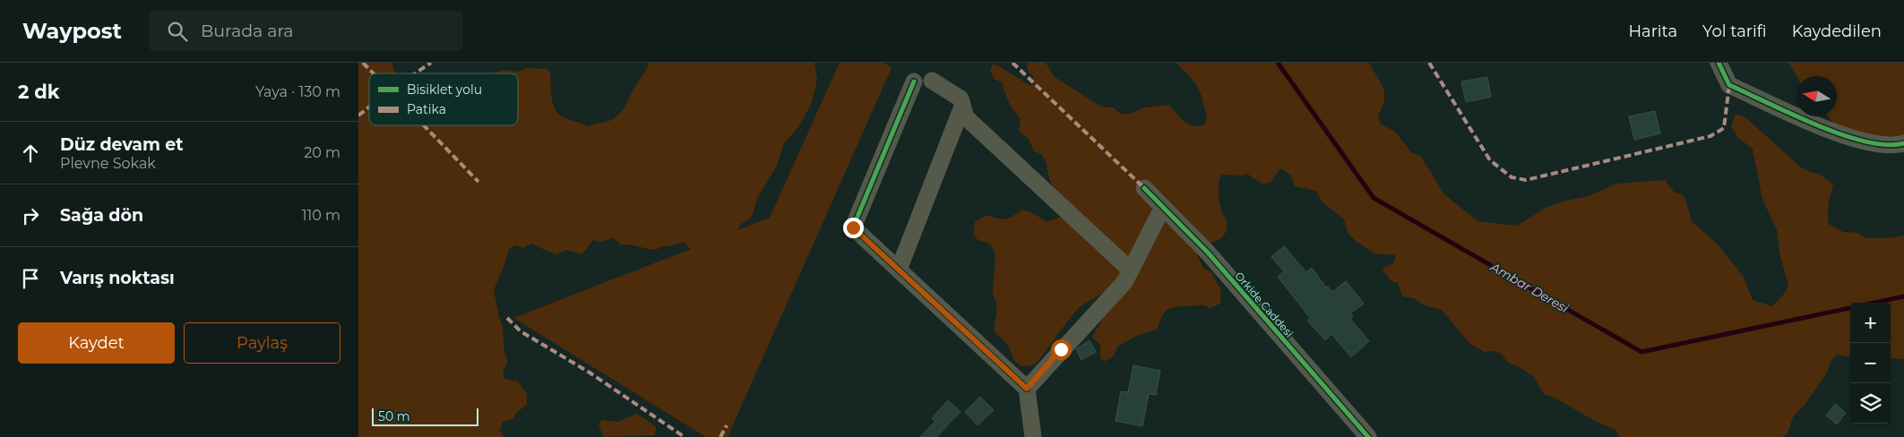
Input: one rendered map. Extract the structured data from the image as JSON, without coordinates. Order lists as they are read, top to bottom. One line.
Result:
{"streets":{"street":["Orkide Caddesi"]},"water":["Ambar Deresi"],"legend":["Bisiklet yolu","Patika"],"scale_bar":"50 m","north":"left","page":{"header":"Waypost","search":"Burada ara","nav":["Harita","Yol tarifi","Kaydedilen"],"heading":["2 dk","Yaya · 130 m"],"list":[["Düz devam et","Plevne Sokak","20 m"],["Sağa dön","110 m"],"Varış noktası"],"map_buttons":["+","−"],"buttons":["Kaydet","Paylaş"],"scale":"50 m"}}
